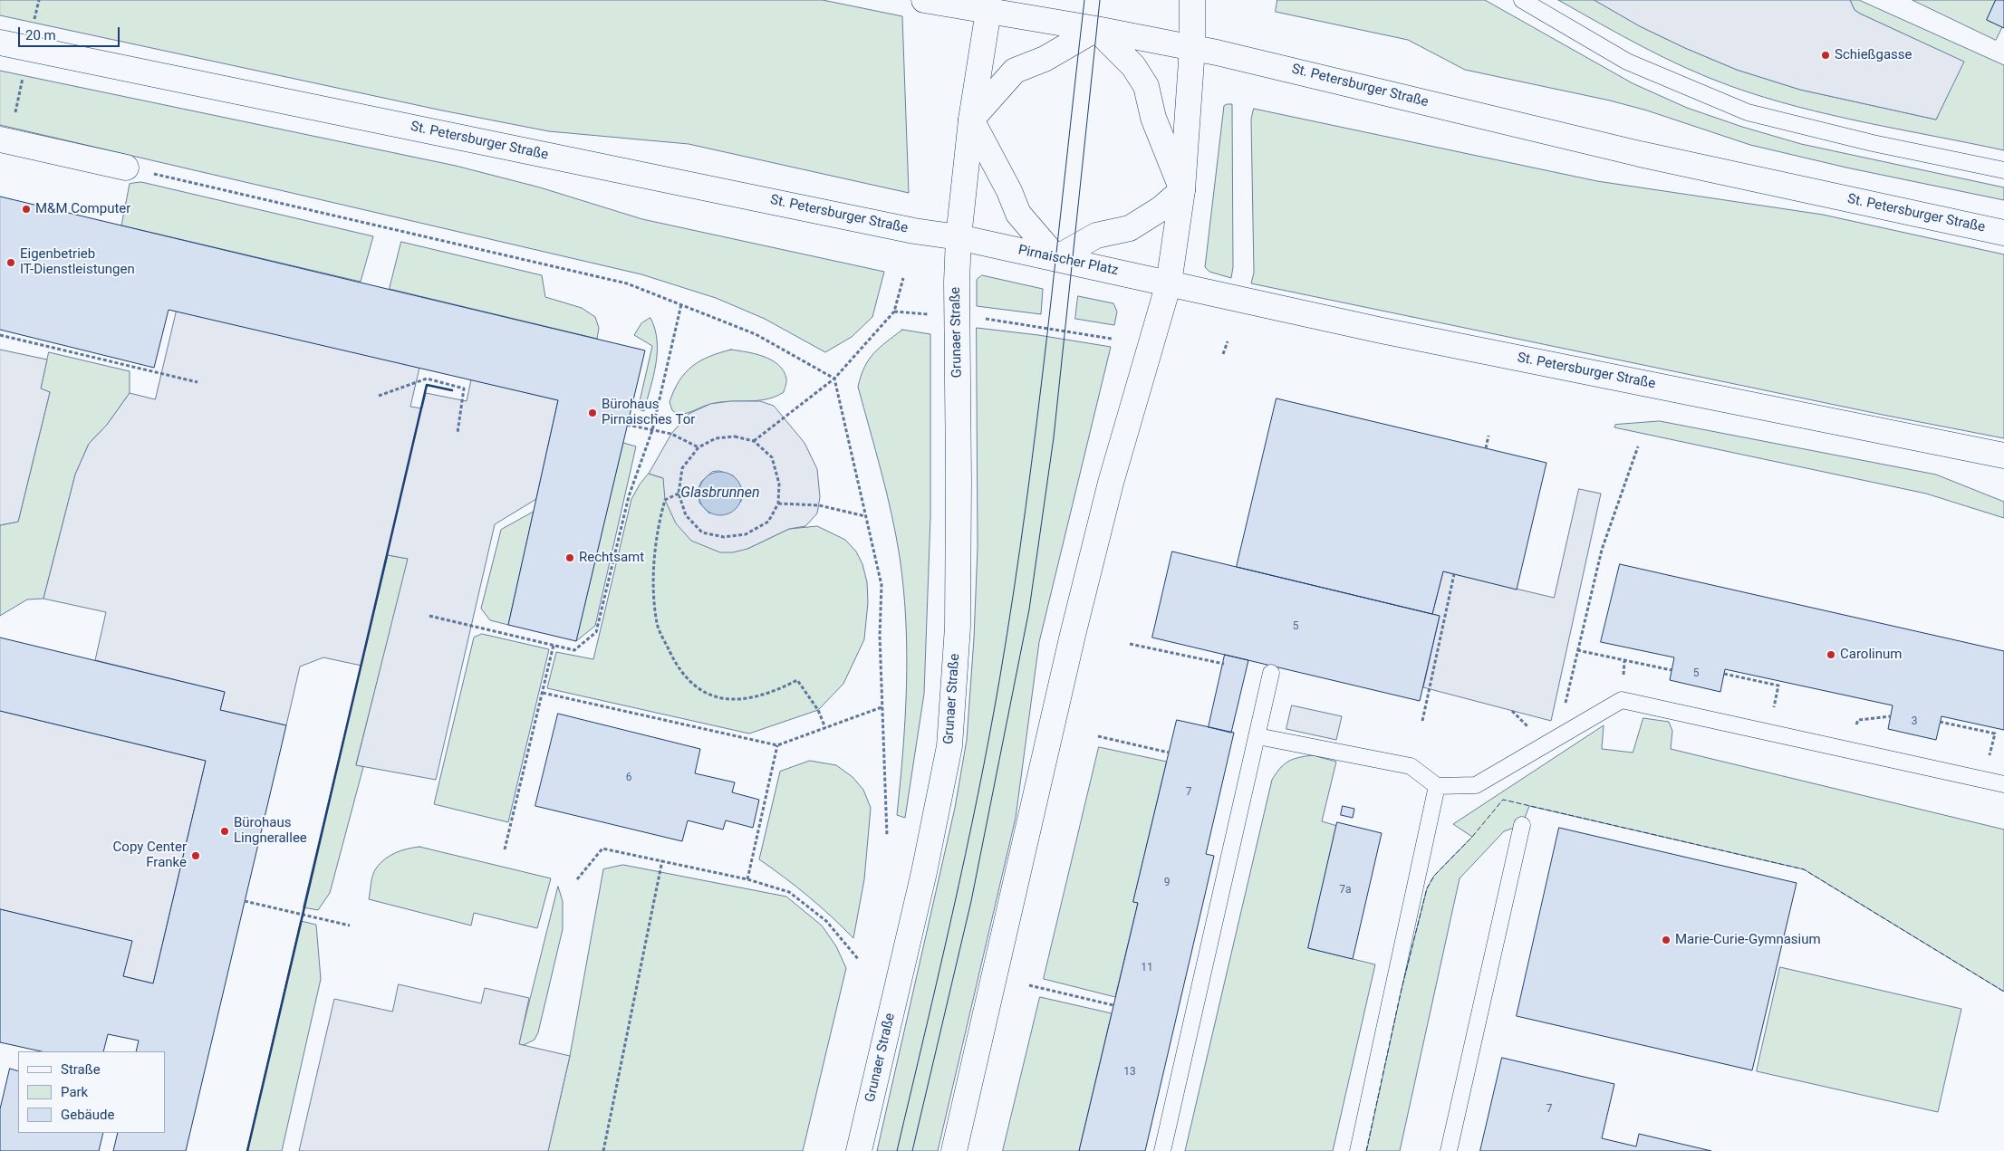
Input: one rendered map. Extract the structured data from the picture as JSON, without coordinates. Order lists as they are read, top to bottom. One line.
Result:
{"streets":{"main road":["St. Petersburger Straße","Pirnaischer Platz","Grunaer Straße"]},"crossings":[["St. Petersburger Straße","Pirnaischer Platz"],["St. Petersburger Straße","Grunaer Straße"],["Pirnaischer Platz","Grunaer Straße"]],"water":["Glasbrunnen"],"places":["Schießgasse","M&M Computer","Eigenbetrieb IT-Dienstleistungen","Bürohaus Pirnaisches Tor","Rechtsamt","Carolinum","Bürohaus Lingnerallee","Copy Center Franke","Marie-Curie-Gymnasium"],"house_numbers":["5","5","3","6","7","9","7a","11","13","7"],"legend":["Straße","Park","Gebäude"],"scale_bar":"20 m"}
